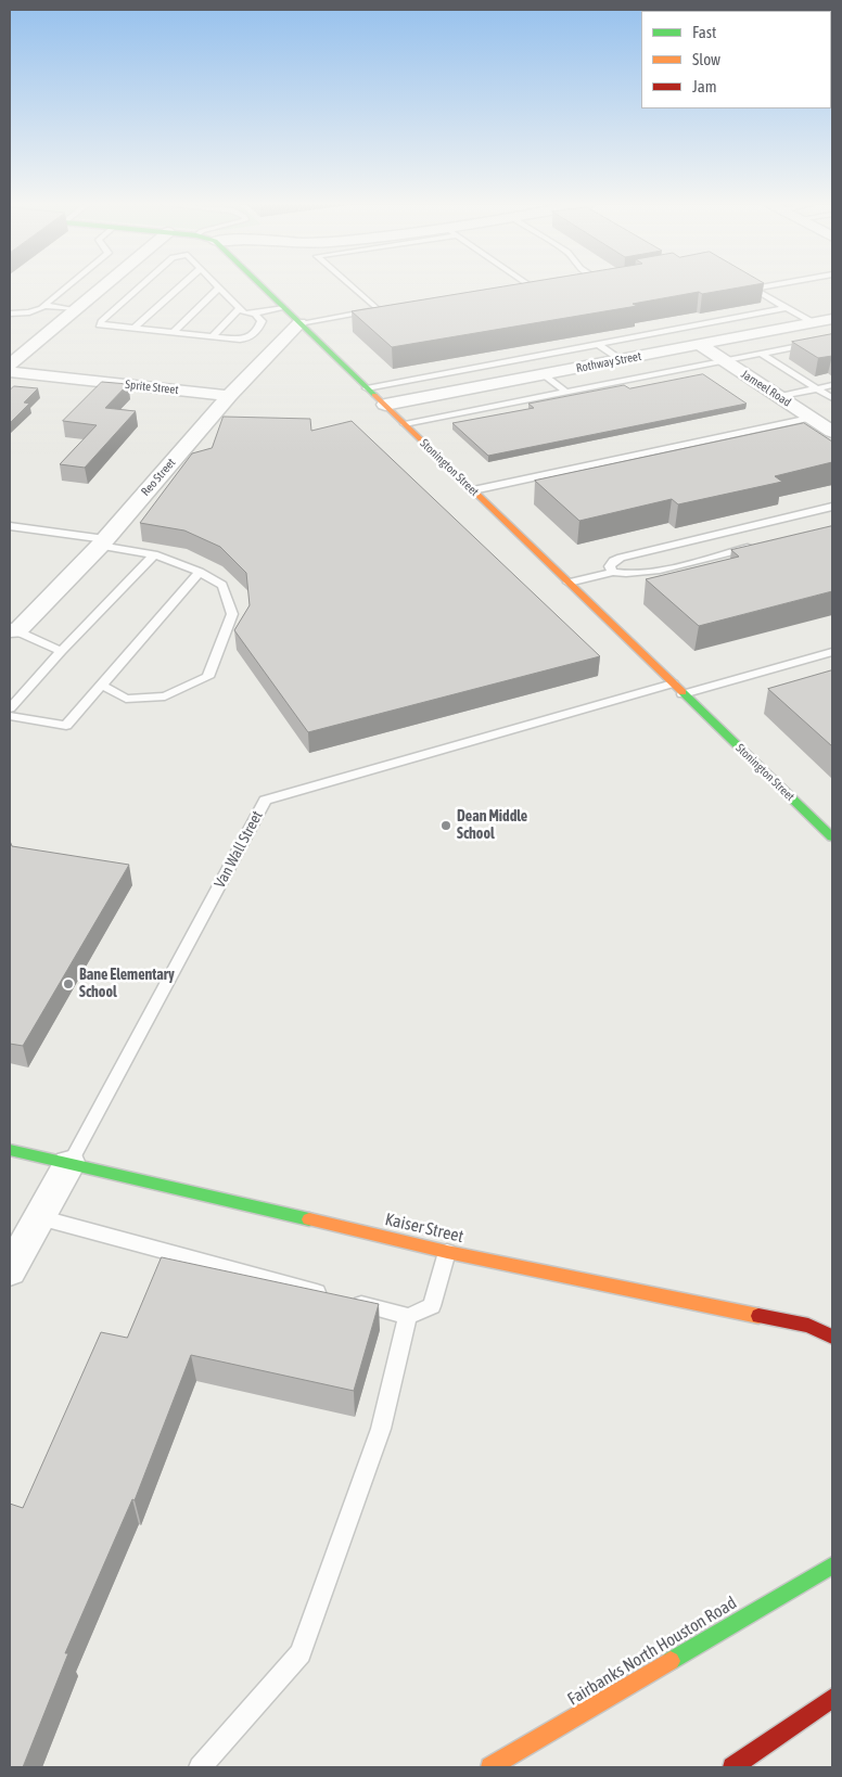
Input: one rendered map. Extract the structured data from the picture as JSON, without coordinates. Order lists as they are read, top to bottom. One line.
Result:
{"streets":{"street":["Rothway Street","Sprite Street","Jameel Road","Stonington Street","Reo Street","Van Wall Street","Kaiser Street","Fairbanks North Houston Road"]},"crossings":[["Rothway Street","Jameel Road"],["Rothway Street","Stonington Street"],["Sprite Street","Reo Street"],["Stonington Street","Reo Street"],["Stonington Street","Van Wall Street"],["Van Wall Street","Kaiser Street"]],"places":["Dean Middle School","Bane Elementary School"],"legend":["Fast","Slow","Jam"]}
